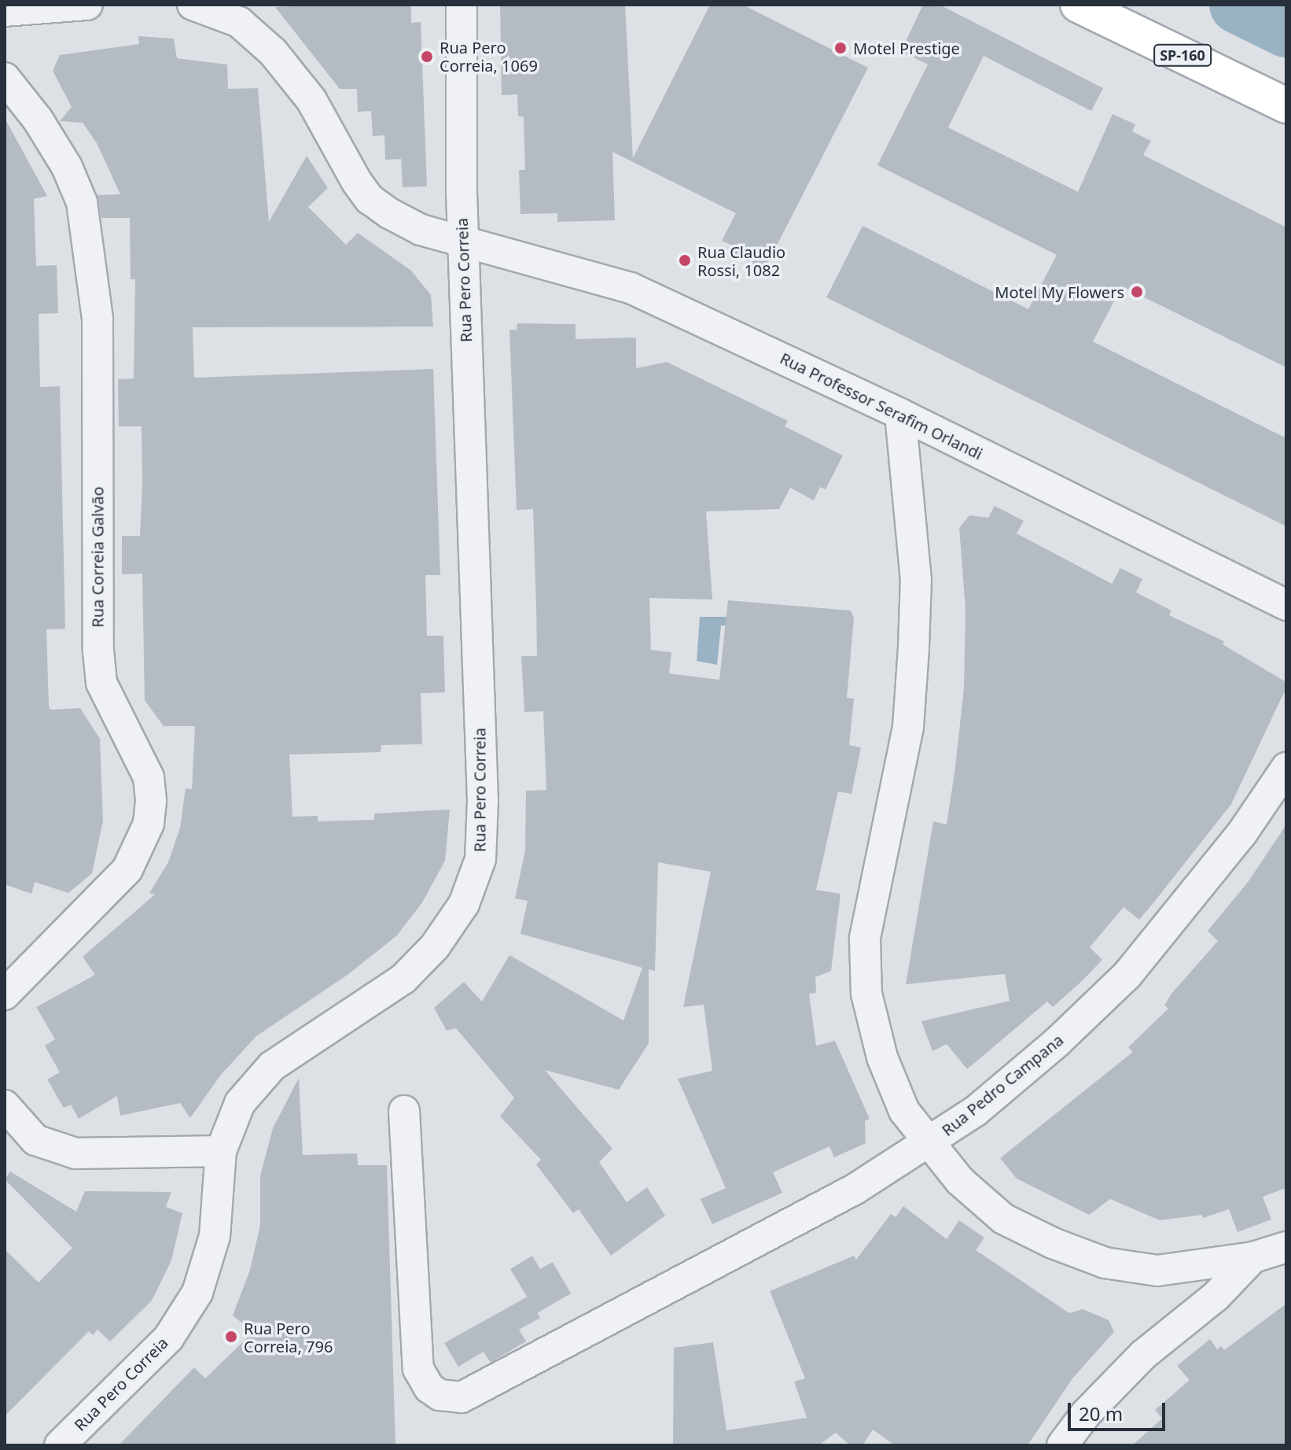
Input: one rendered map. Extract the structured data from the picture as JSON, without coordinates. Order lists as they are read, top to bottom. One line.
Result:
{"streets":{"main road":["SP-160"],"street":["Rua Pero Correia","Rua Professor Serafim Orlandi","Rua Correia Galvão","Rua Pedro Campana"]},"crossings":[["Rua Pero Correia","Rua Professor Serafim Orlandi"]],"places":["Motel Prestige","Rua Pero Correia, 1069","Rua Claudio Rossi, 1082","Motel My Flowers","Rua Pero Correia, 796"],"scale_bar":"20 m"}
